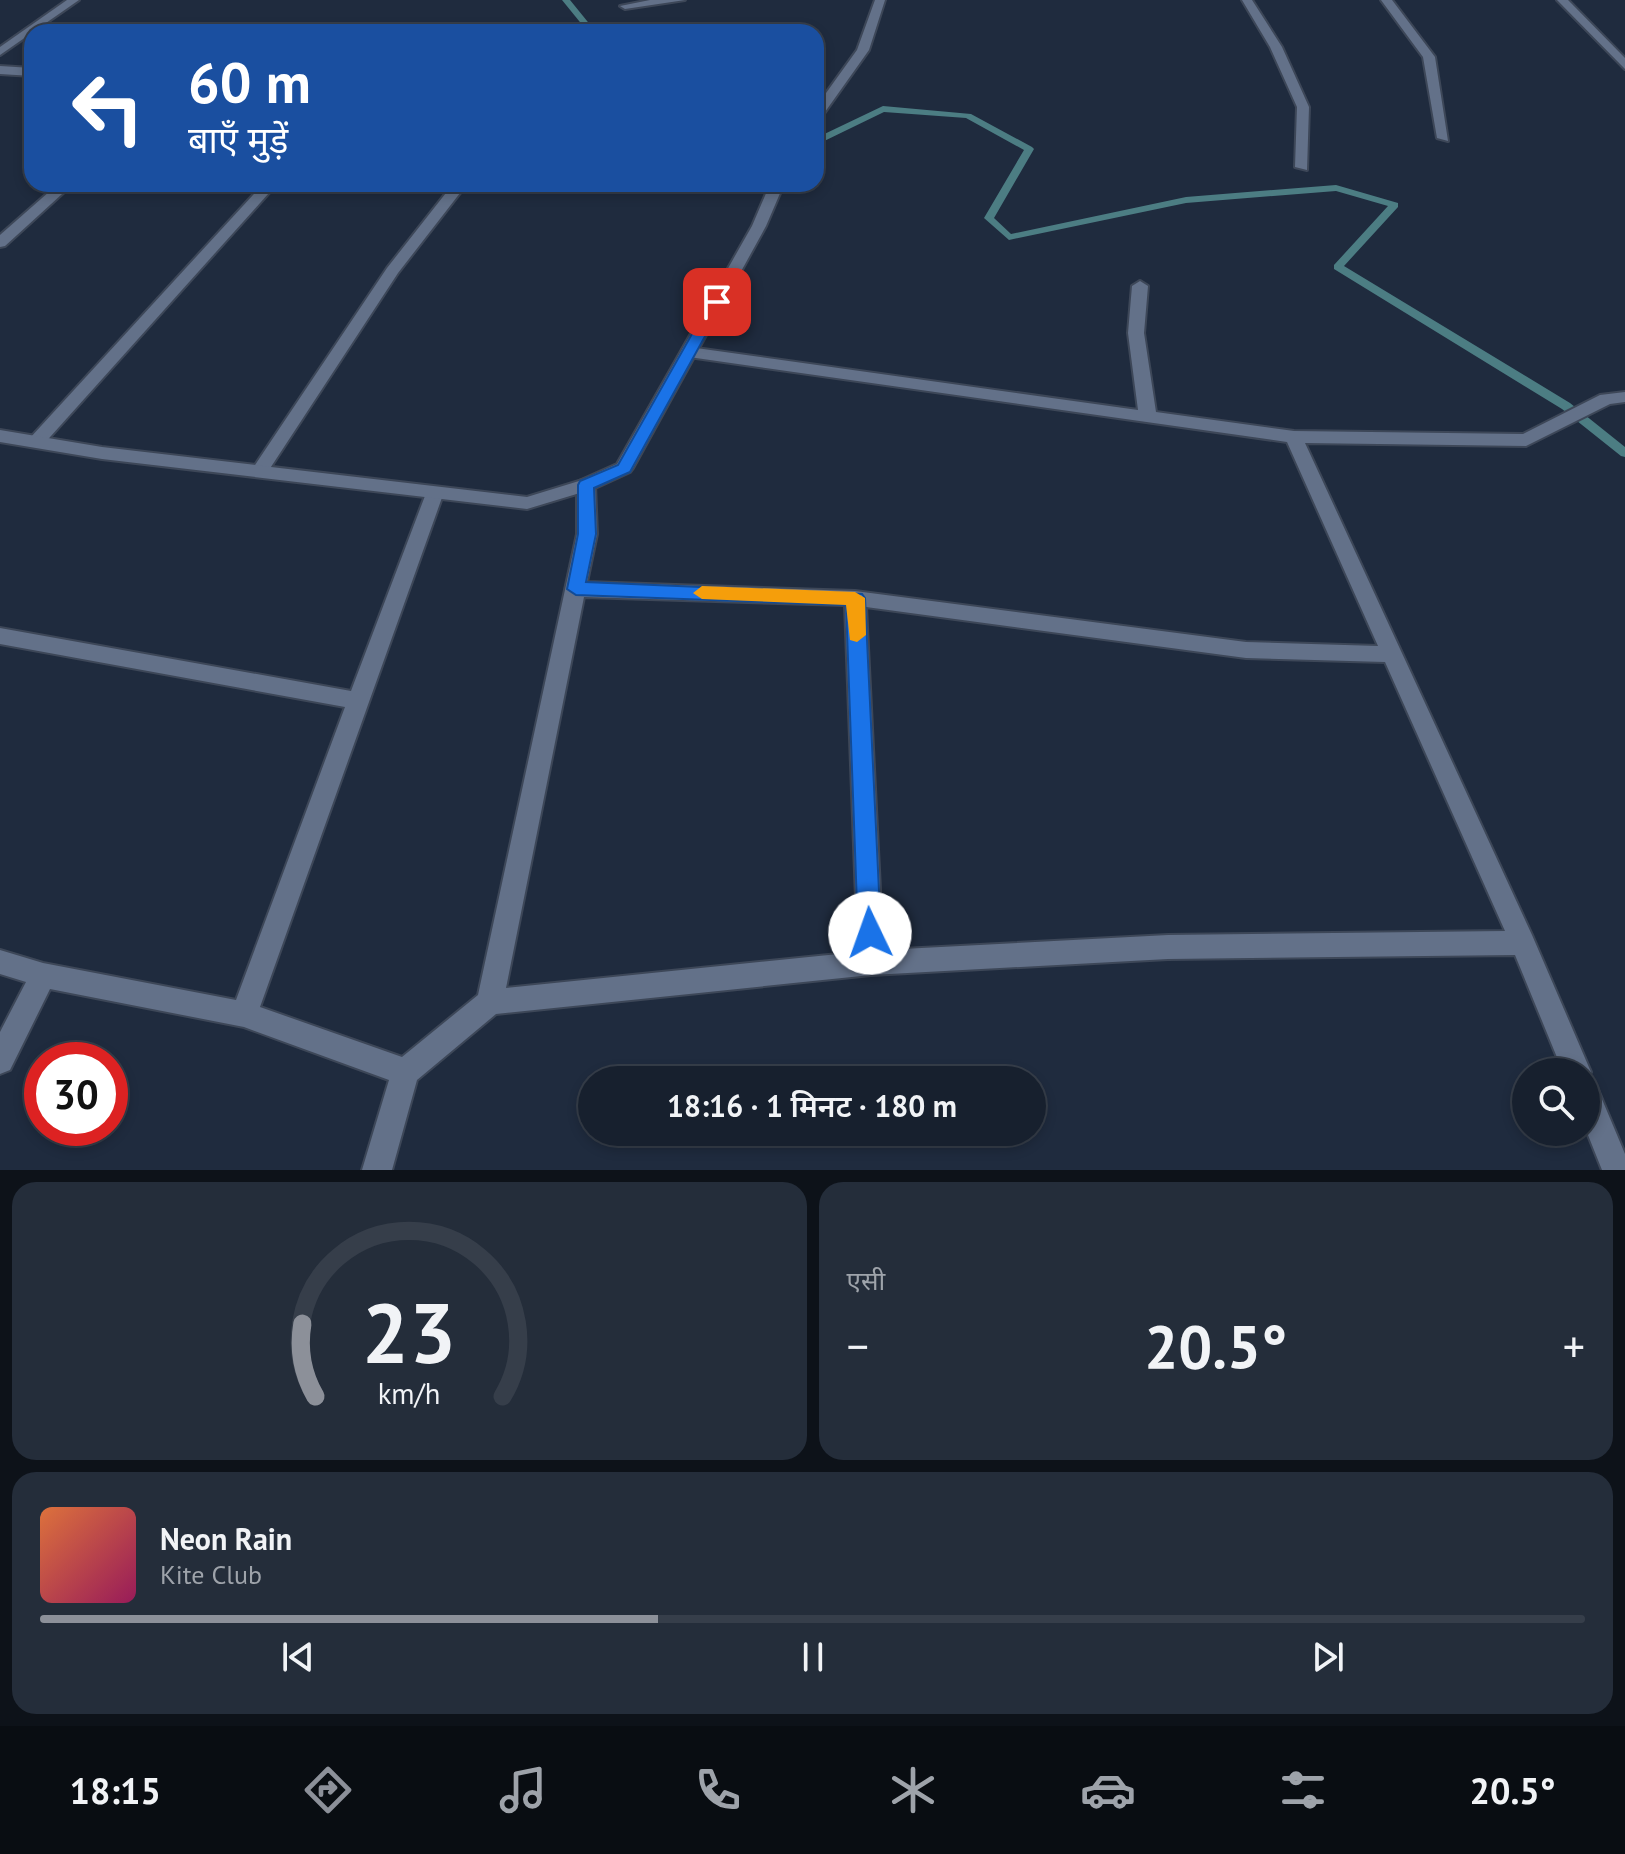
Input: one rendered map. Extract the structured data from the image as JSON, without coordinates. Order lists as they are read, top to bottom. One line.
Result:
{"page":{"turn":["60 m","बाएँ मुड़ें"],"limit":"30","trip":"18:16 · 1 मिनट · 180 m","tile":"एसी","heat":["−","20.5°","+"],"song":["Neon Rain","Kite Club"],"tabs":["18:15","20.5°"],"gauge":["23","km/h"]}}
